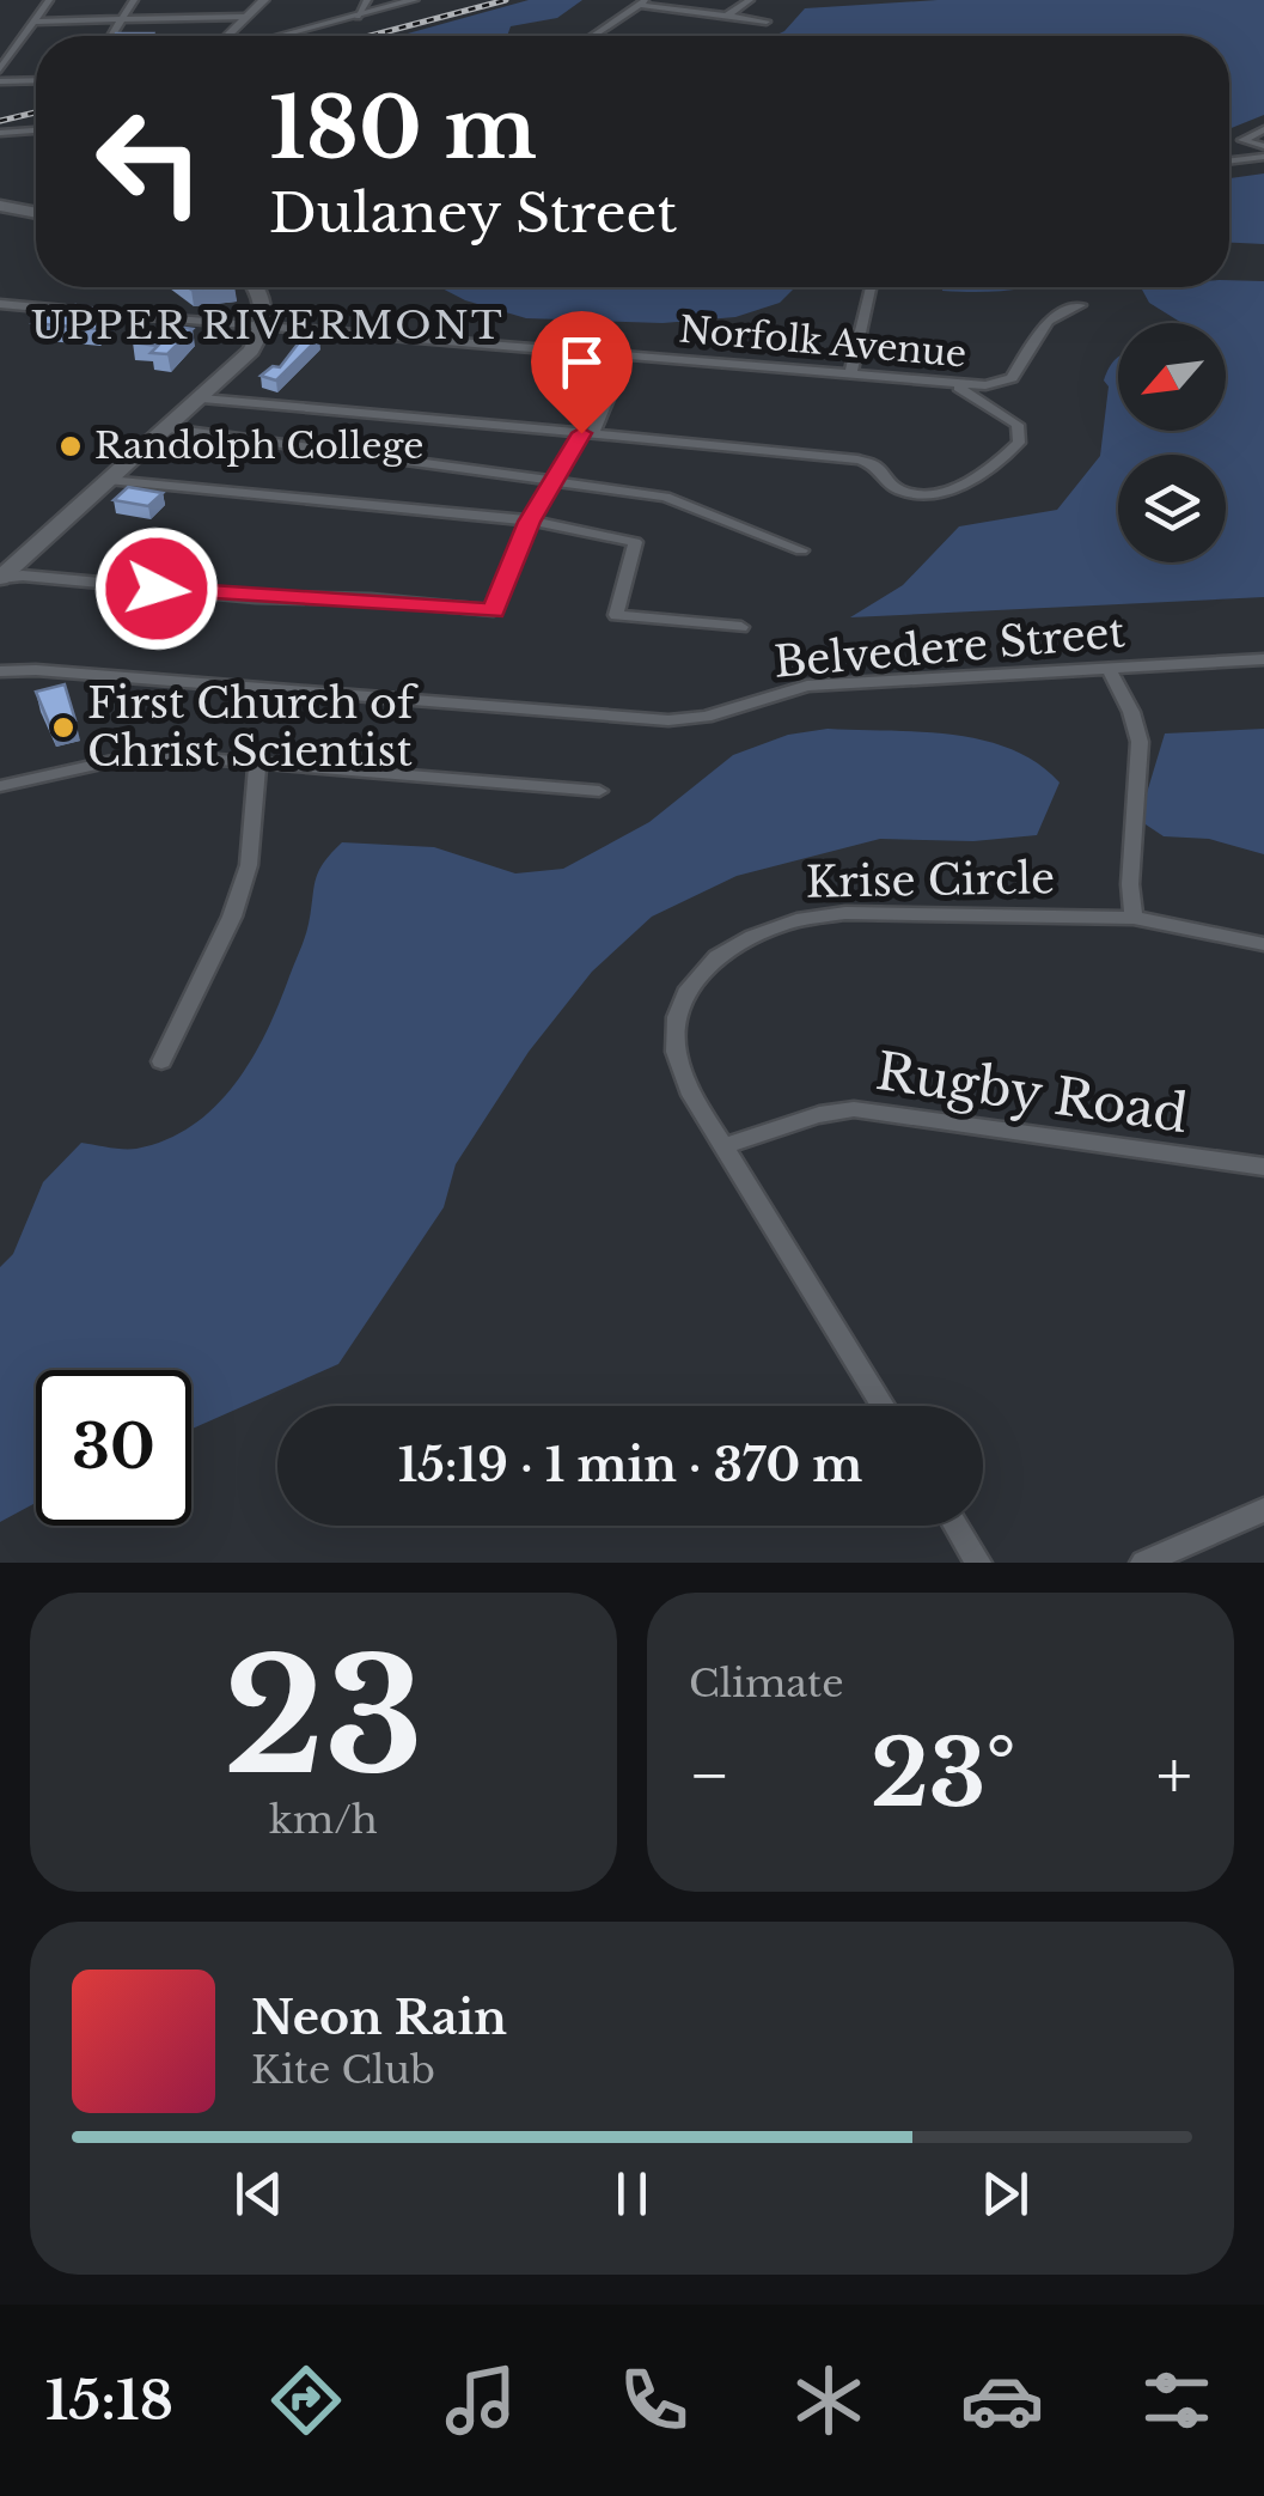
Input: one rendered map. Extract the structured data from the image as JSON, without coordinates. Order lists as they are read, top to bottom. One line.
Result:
{"streets":{"street":["Norfolk Avenue","Belvedere Street","Krise Circle","Rugby Road"]},"crossings":[["Krise Circle","Rugby Road"]],"districts":["UPPER RIVERMONT"],"places":["Randolph College","First Church of Christ Scientist"],"north":"bottom left","page":{"turn":["180 m","Dulaney Street"],"limit":"30","trip":"15:19 · 1 min · 370 m","tile":[["23","km/h"],"Climate"],"heat":["−","23°","+"],"song":["Neon Rain","Kite Club"],"tabs":"15:18"}}
